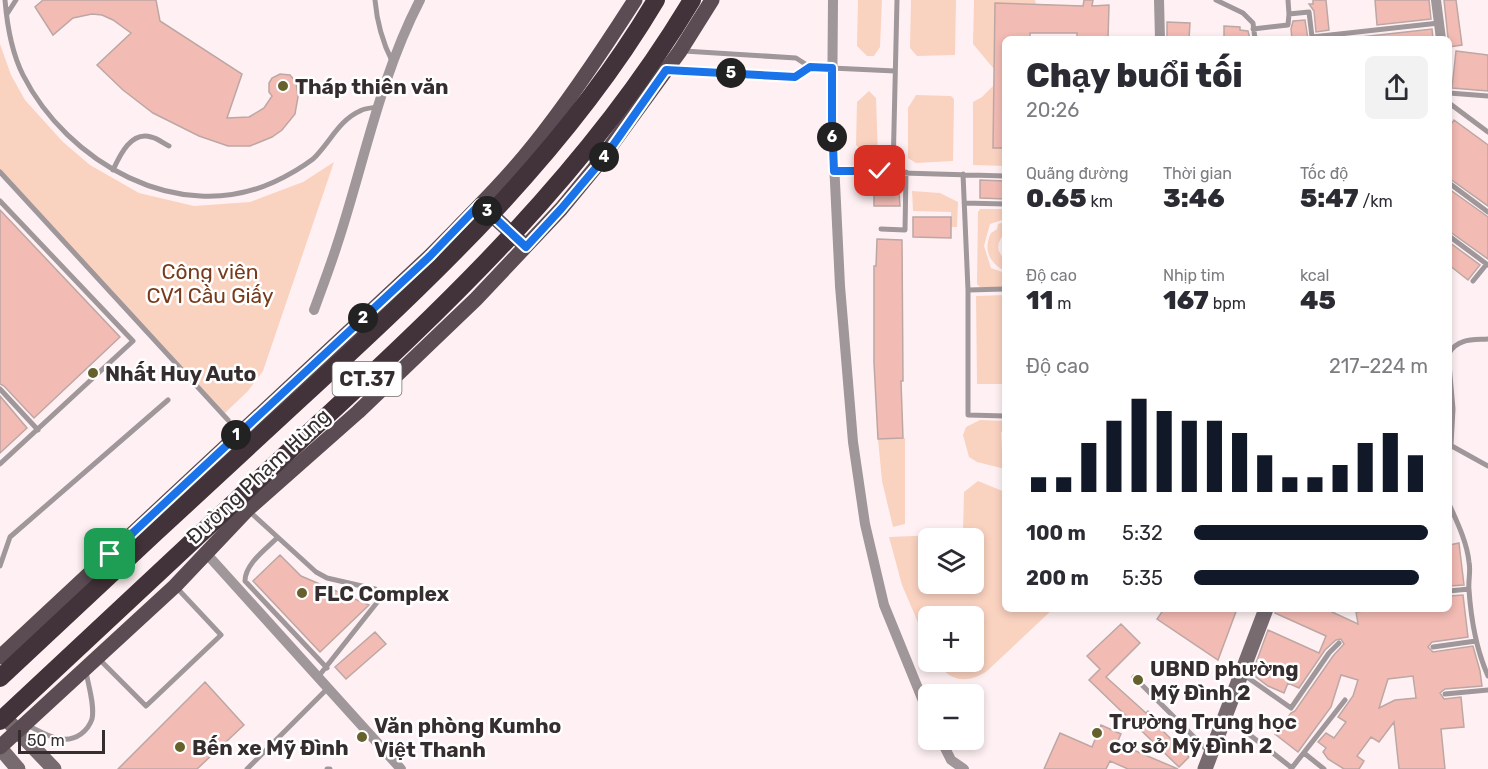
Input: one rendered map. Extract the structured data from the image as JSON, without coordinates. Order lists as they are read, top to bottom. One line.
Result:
{"streets":{"highway":["CT.37"],"main road":["Đường Phạm Hùng"]},"parks":["Công viên CV1 Cầu Giấy"],"places":["Tháp thiên văn","Nhất Huy Auto","FLC Complex","UBND phường Mỹ Đình 2","Trường Trung học cơ sở Mỹ Đình 2","Văn phòng Kumho Việt Thanh","Bến xe Mỹ Đình"],"scale_bar":"50 m","page":{"heading":["Chạy buổi tối","20:26"],"pins":["5","6","4","3","2","1"],"stats":[["Quãng đường","0.65 km"],["Thời gian","3:46"],["Tốc độ","5:47 /km"],["Độ cao","11 m"],["Nhịp tim","167 bpm"],["kcal","45"]],"chart":["Độ cao","217–224 m"],"list":[{"name":"100 m","note":"5:32"},{"name":"200 m","note":"5:35"}],"map_buttons":["+","−"],"scale":"50 m"}}
